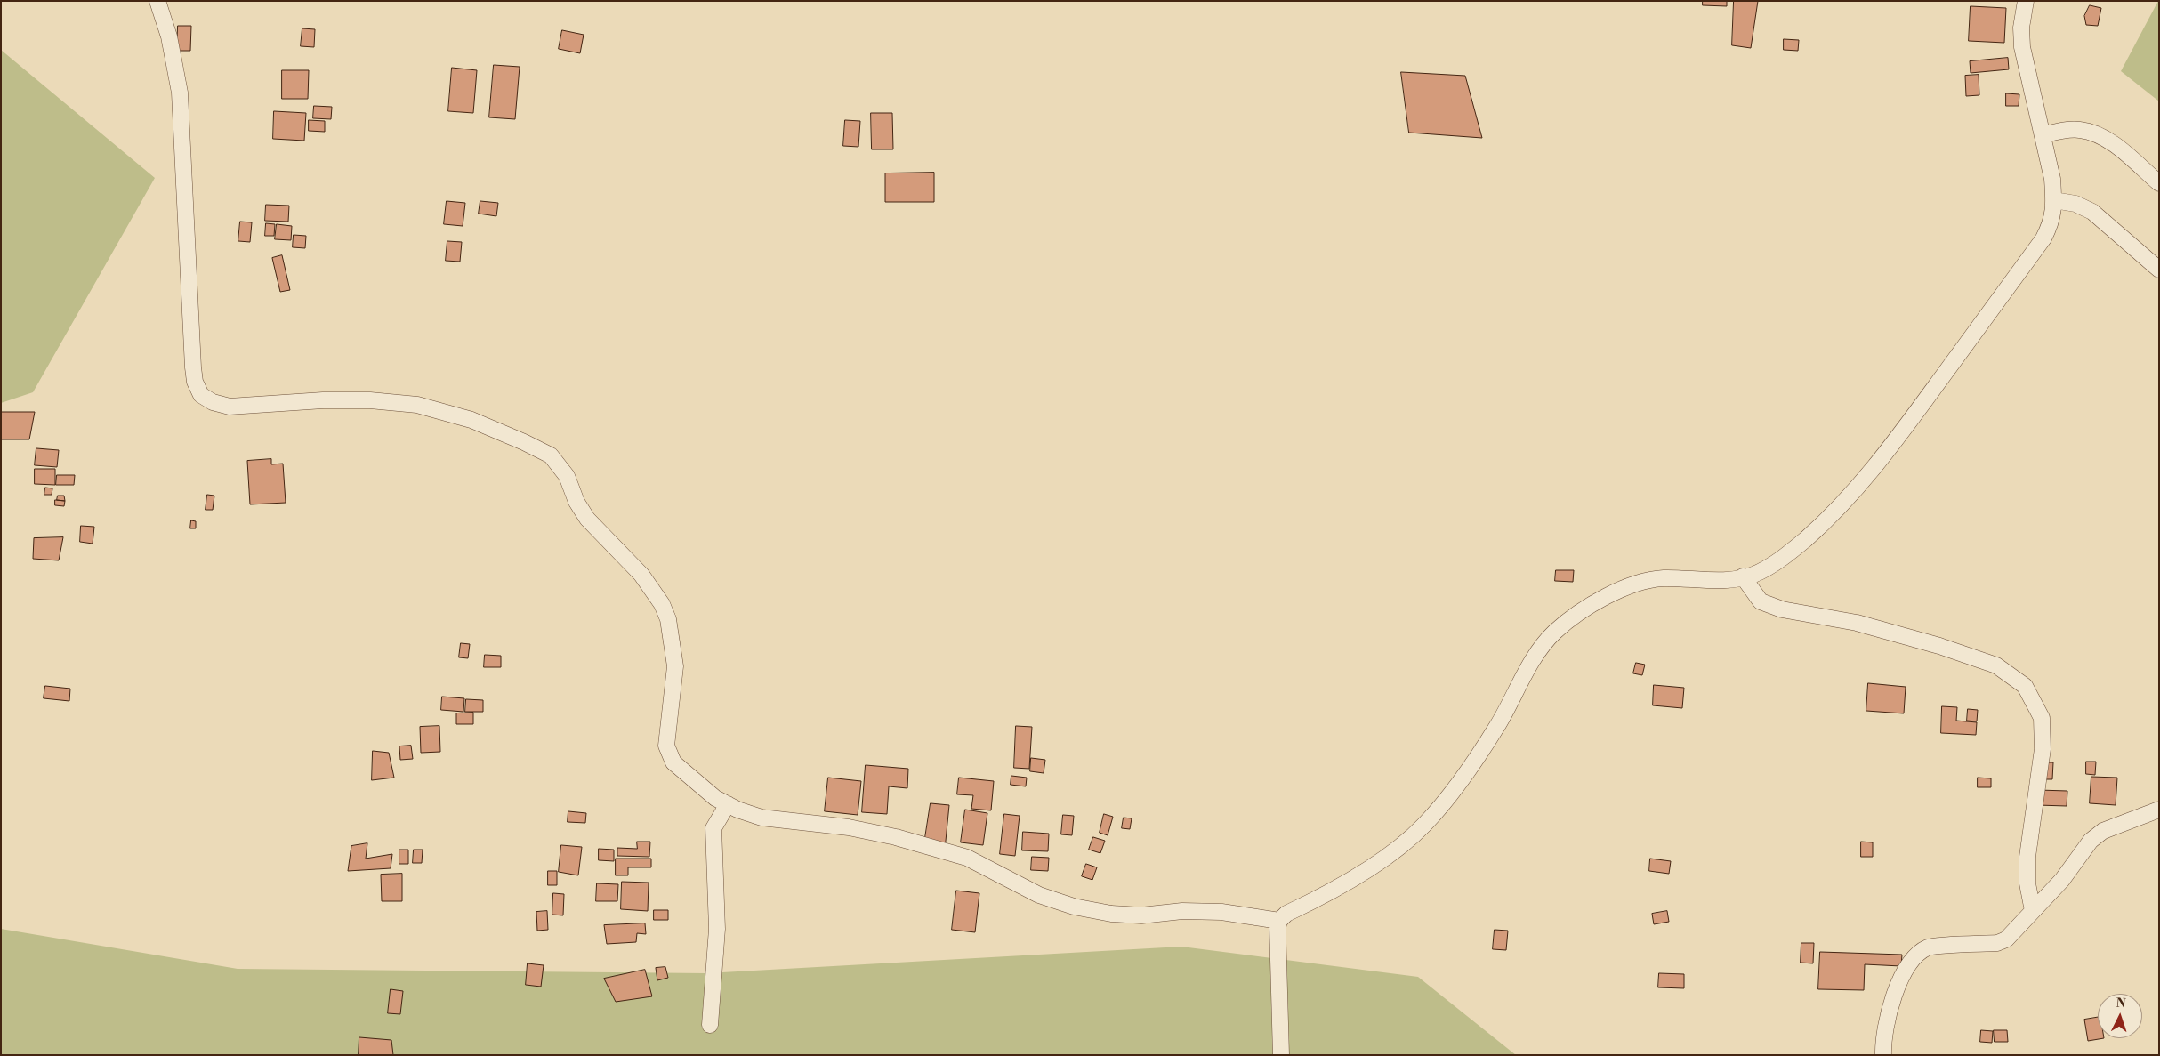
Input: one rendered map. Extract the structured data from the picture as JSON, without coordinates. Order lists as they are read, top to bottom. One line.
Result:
{"north":"top"}
